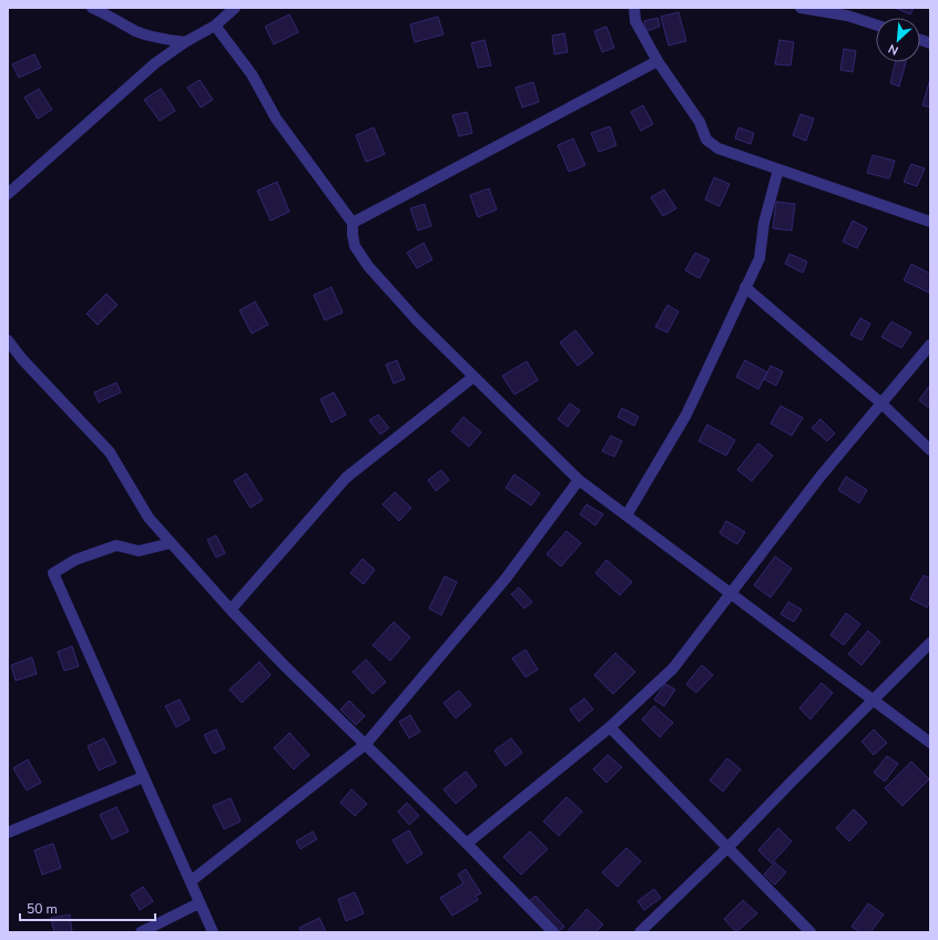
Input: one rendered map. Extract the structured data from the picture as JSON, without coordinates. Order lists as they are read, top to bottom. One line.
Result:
{"scale_bar":"50 m","north":"bottom left"}
